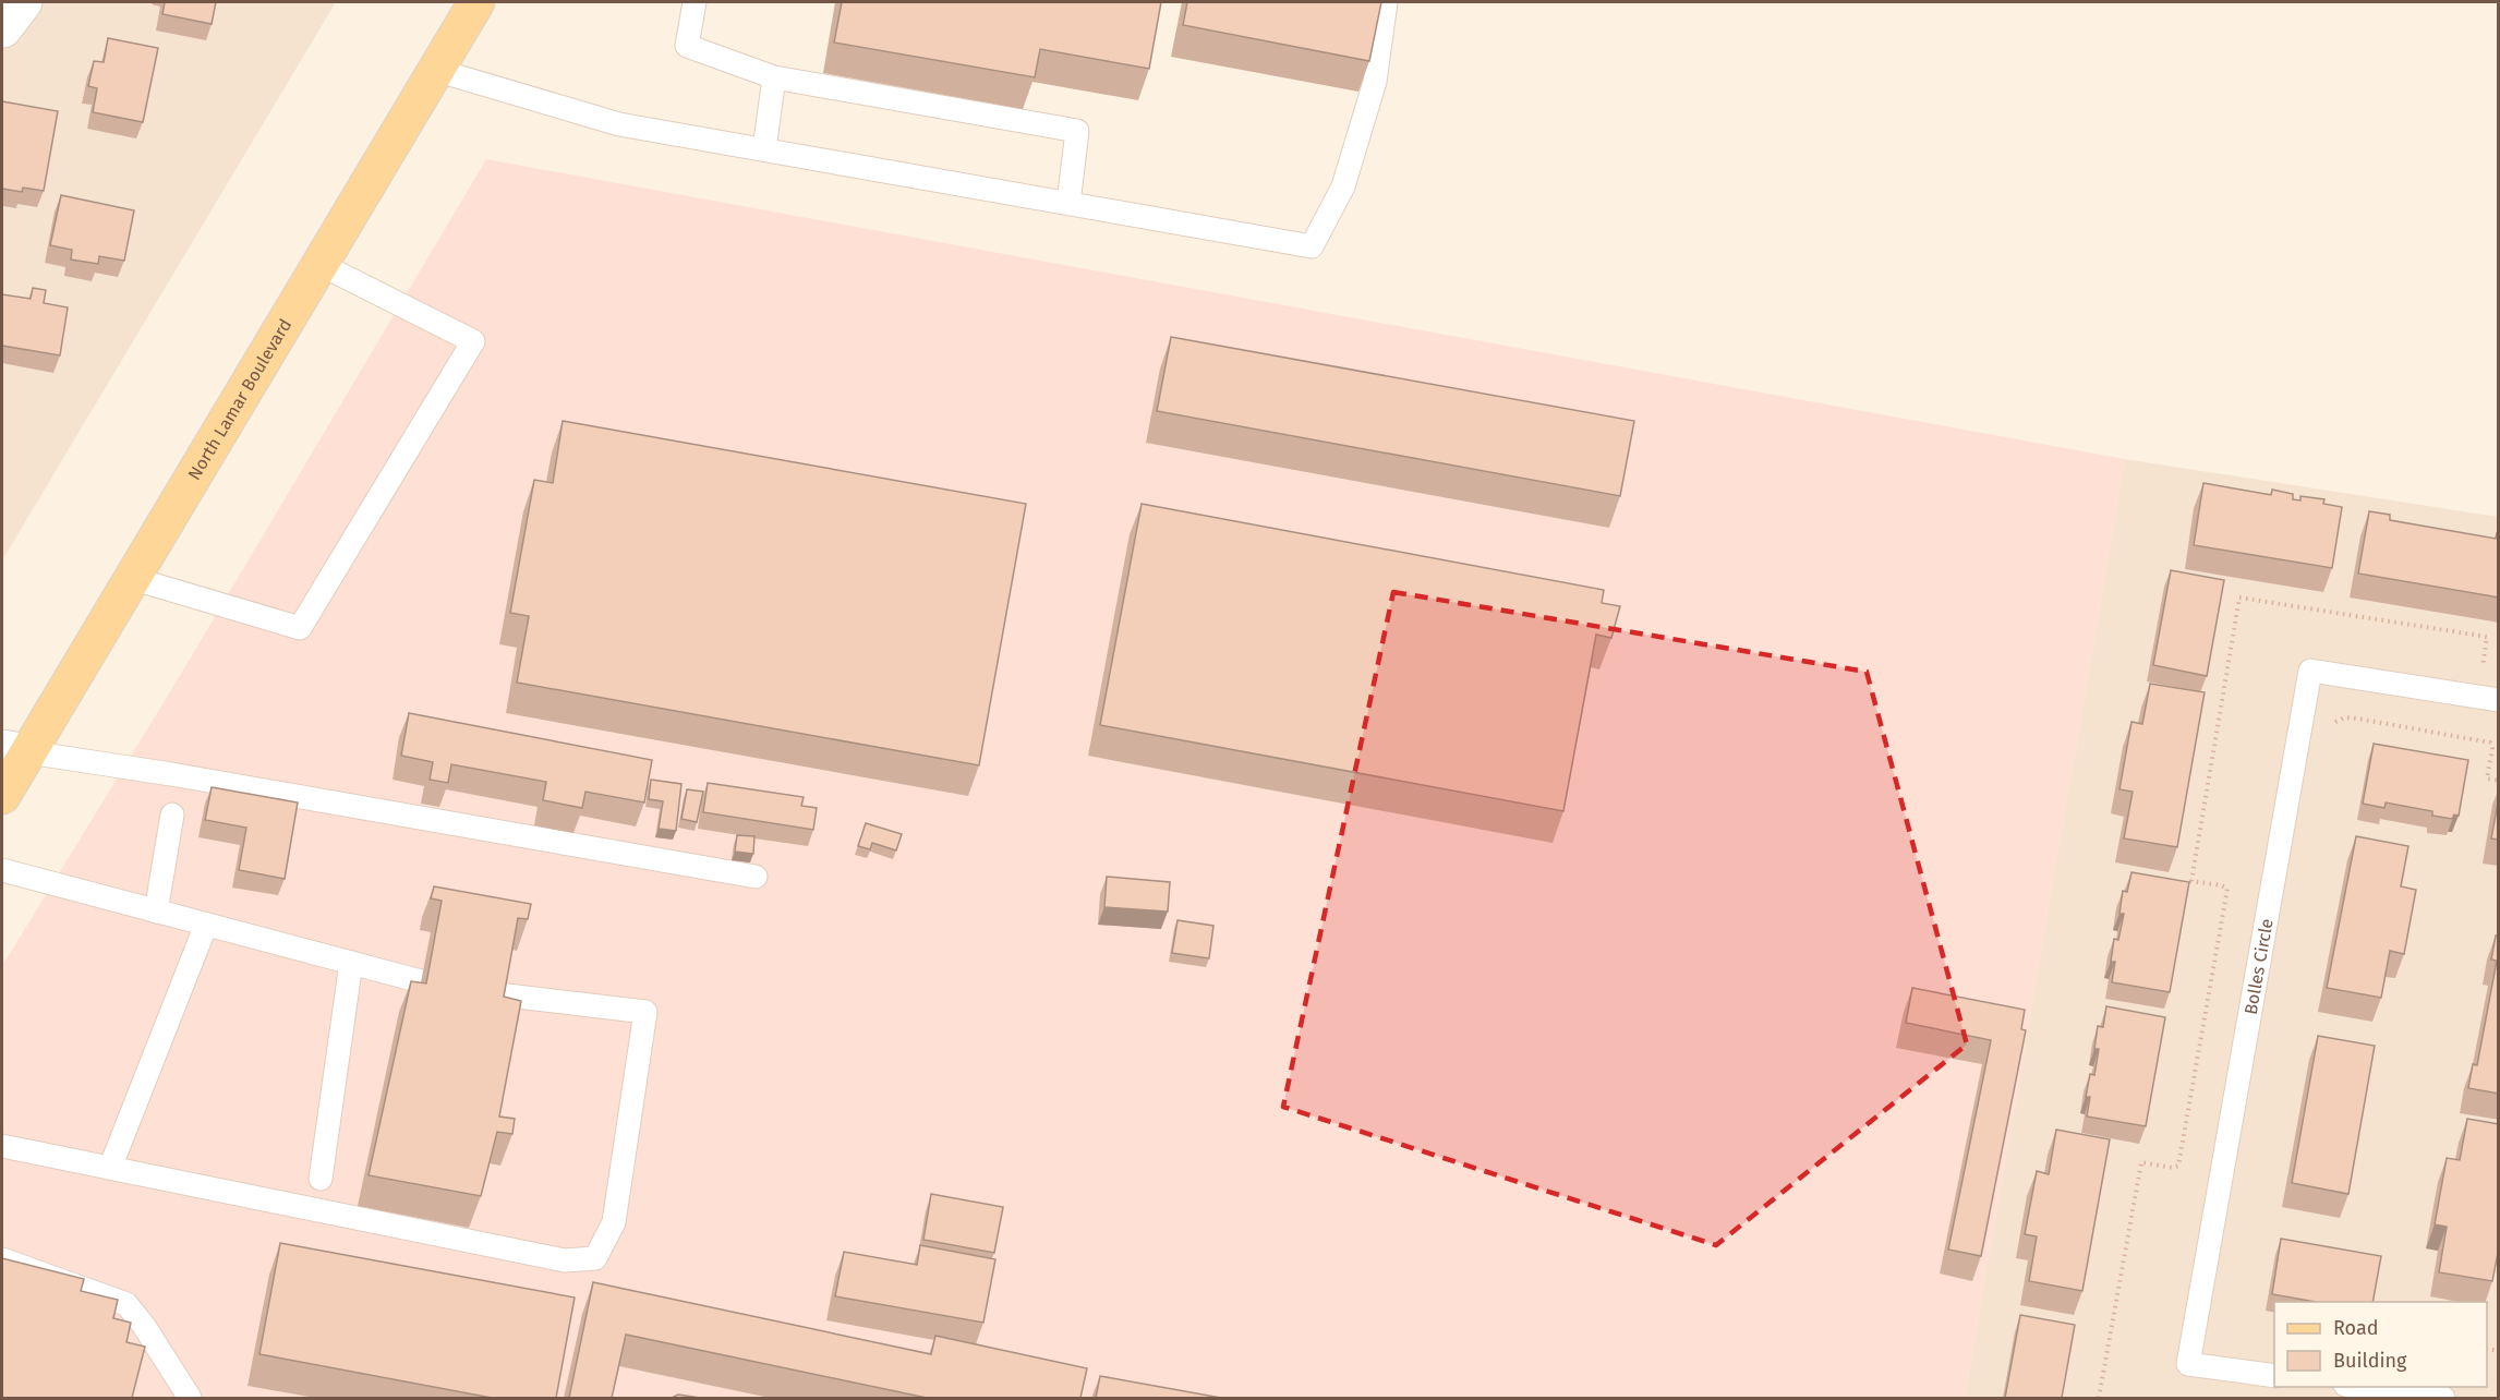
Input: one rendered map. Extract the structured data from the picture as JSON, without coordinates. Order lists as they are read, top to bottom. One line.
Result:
{"streets":{"main road":["North Lamar Boulevard"],"lane":["Bolles Circle"]},"legend":["Road","Building"]}
